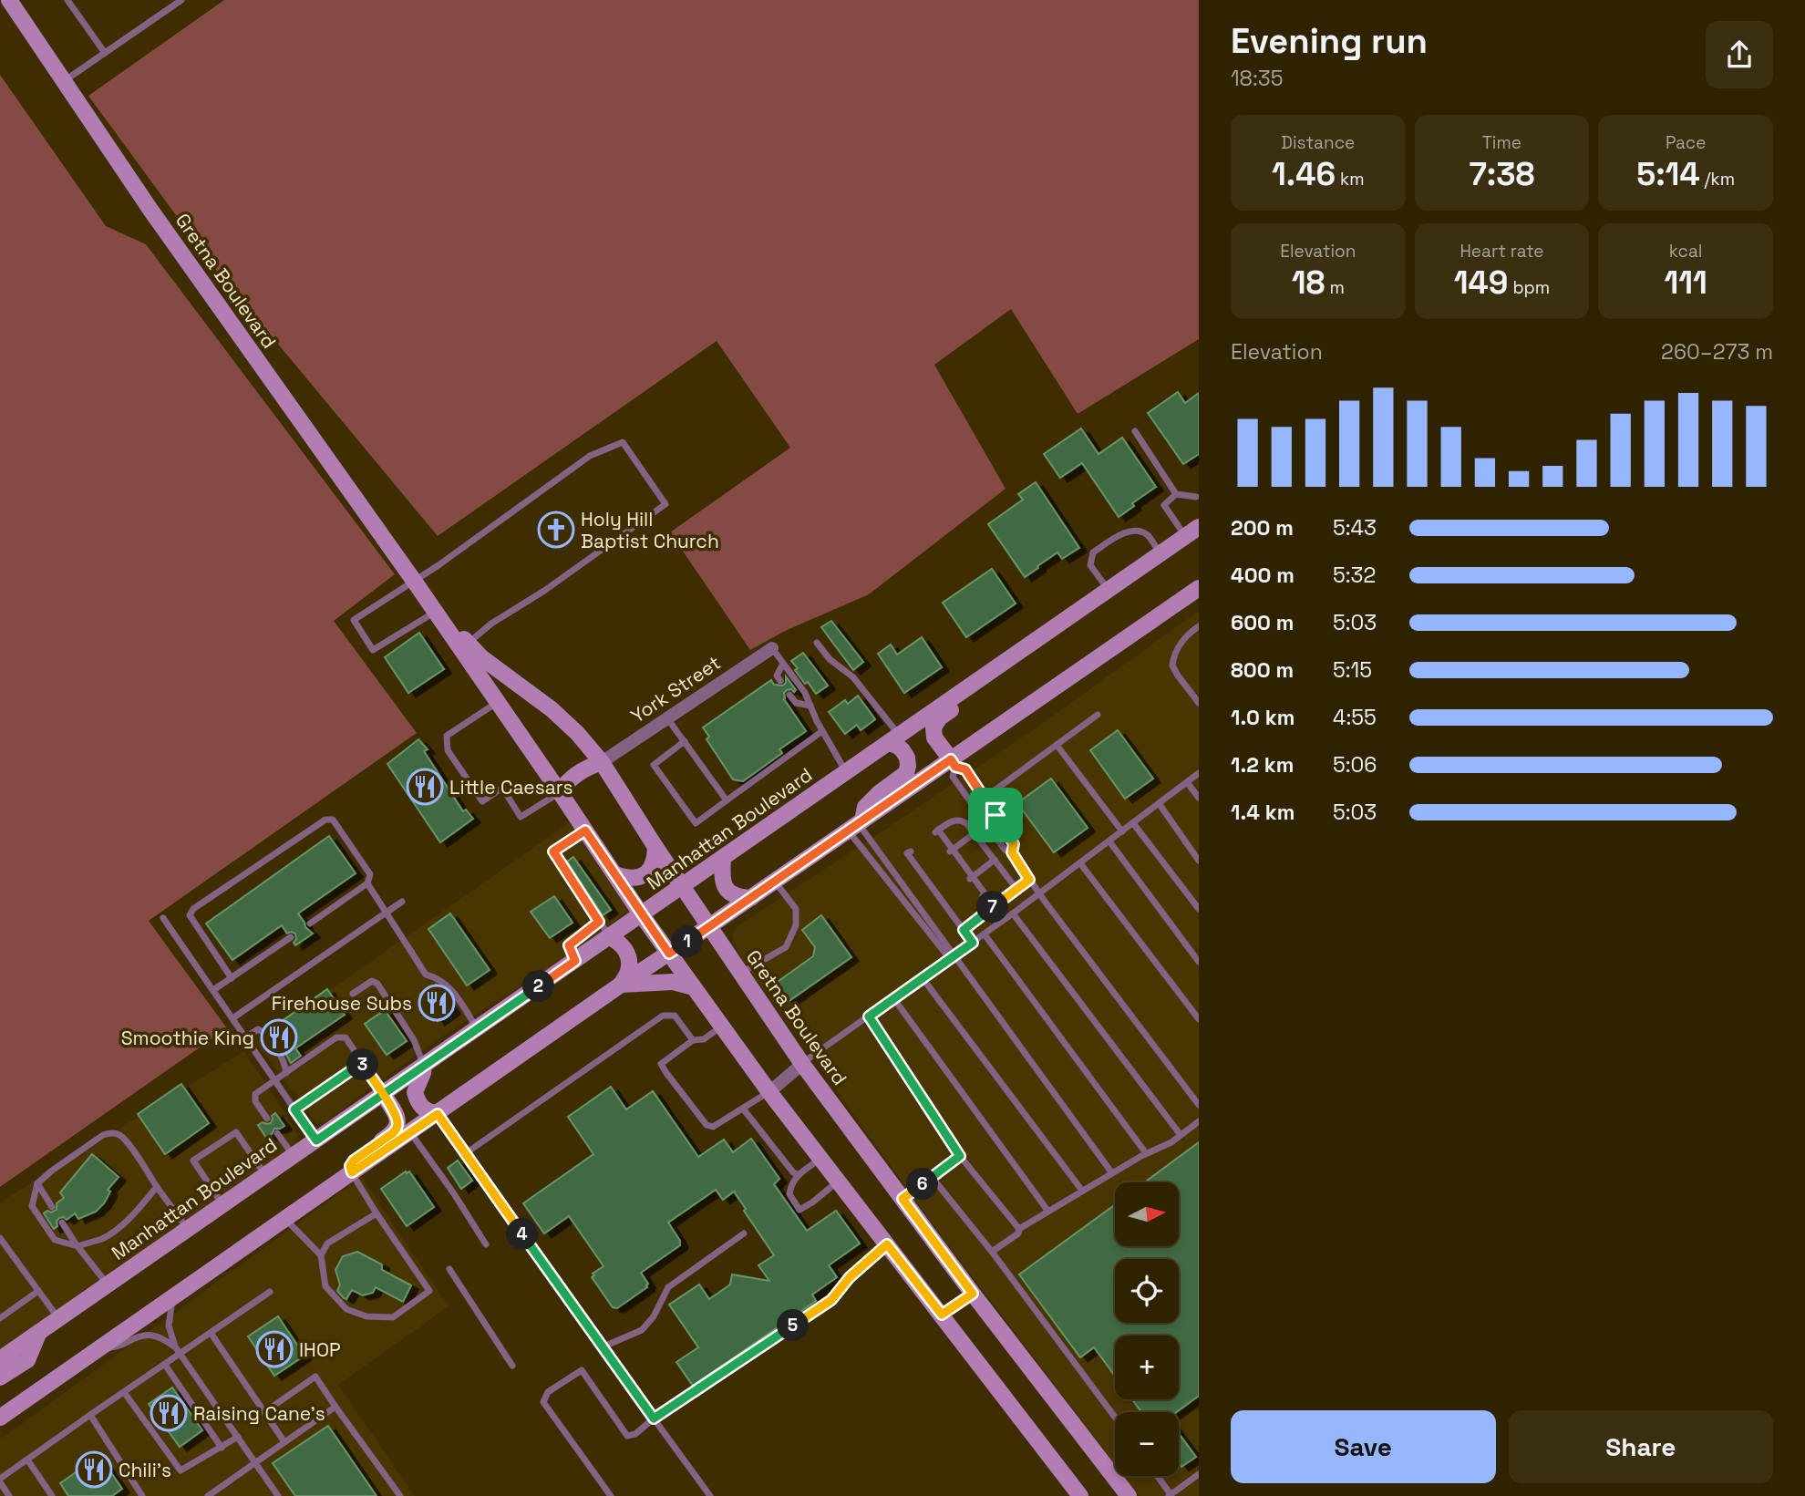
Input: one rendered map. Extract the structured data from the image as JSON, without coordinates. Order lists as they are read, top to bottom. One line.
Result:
{"streets":{"street":["Gretna Boulevard","York Street","Manhattan Boulevard"]},"crossings":[["Gretna Boulevard","York Street"],["Gretna Boulevard","Manhattan Boulevard"]],"places":{"church":["Holy Hill Baptist Church"],"restaurant":["Little Caesars","Firehouse Subs","Smoothie King","IHOP","Raising Cane's","Chili's"]},"north":"right","page":{"heading":["Evening run","18:35"],"stats":[["Distance","1.46 km"],["Time","7:38"],["Pace","5:14 /km"],["Elevation","18 m"],["Heart rate","149 bpm"],["kcal","111"]],"chart":["Elevation","260–273 m"],"list":[{"name":"200 m","note":"5:43"},{"name":"400 m","note":"5:32"},{"name":"600 m","note":"5:03"},{"name":"800 m","note":"5:15"},{"name":"1.0 km","note":"4:55"},{"name":"1.2 km","note":"5:06"},{"name":"1.4 km","note":"5:03"}],"pins":["7","1","2","3","6","4","5"],"map_buttons":["+","−"],"buttons":["Save","Share"]}}
